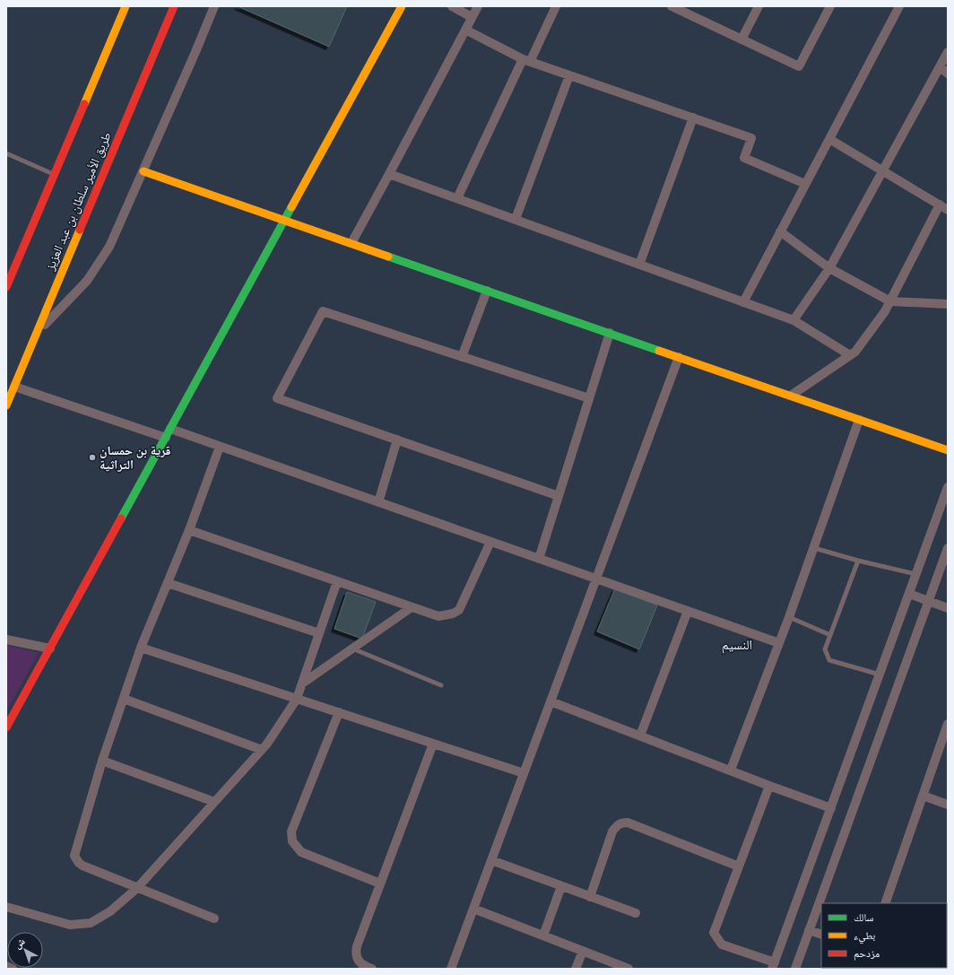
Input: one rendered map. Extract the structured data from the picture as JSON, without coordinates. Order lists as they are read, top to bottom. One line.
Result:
{"streets":{"main road":["طريق الأمير سلطان بن عبد العزيز"]},"districts":["النسيم"],"places":["قرية بن حمسان التراثية"],"legend":["سالك","بطيء","مزدحم"],"north":"top left"}
